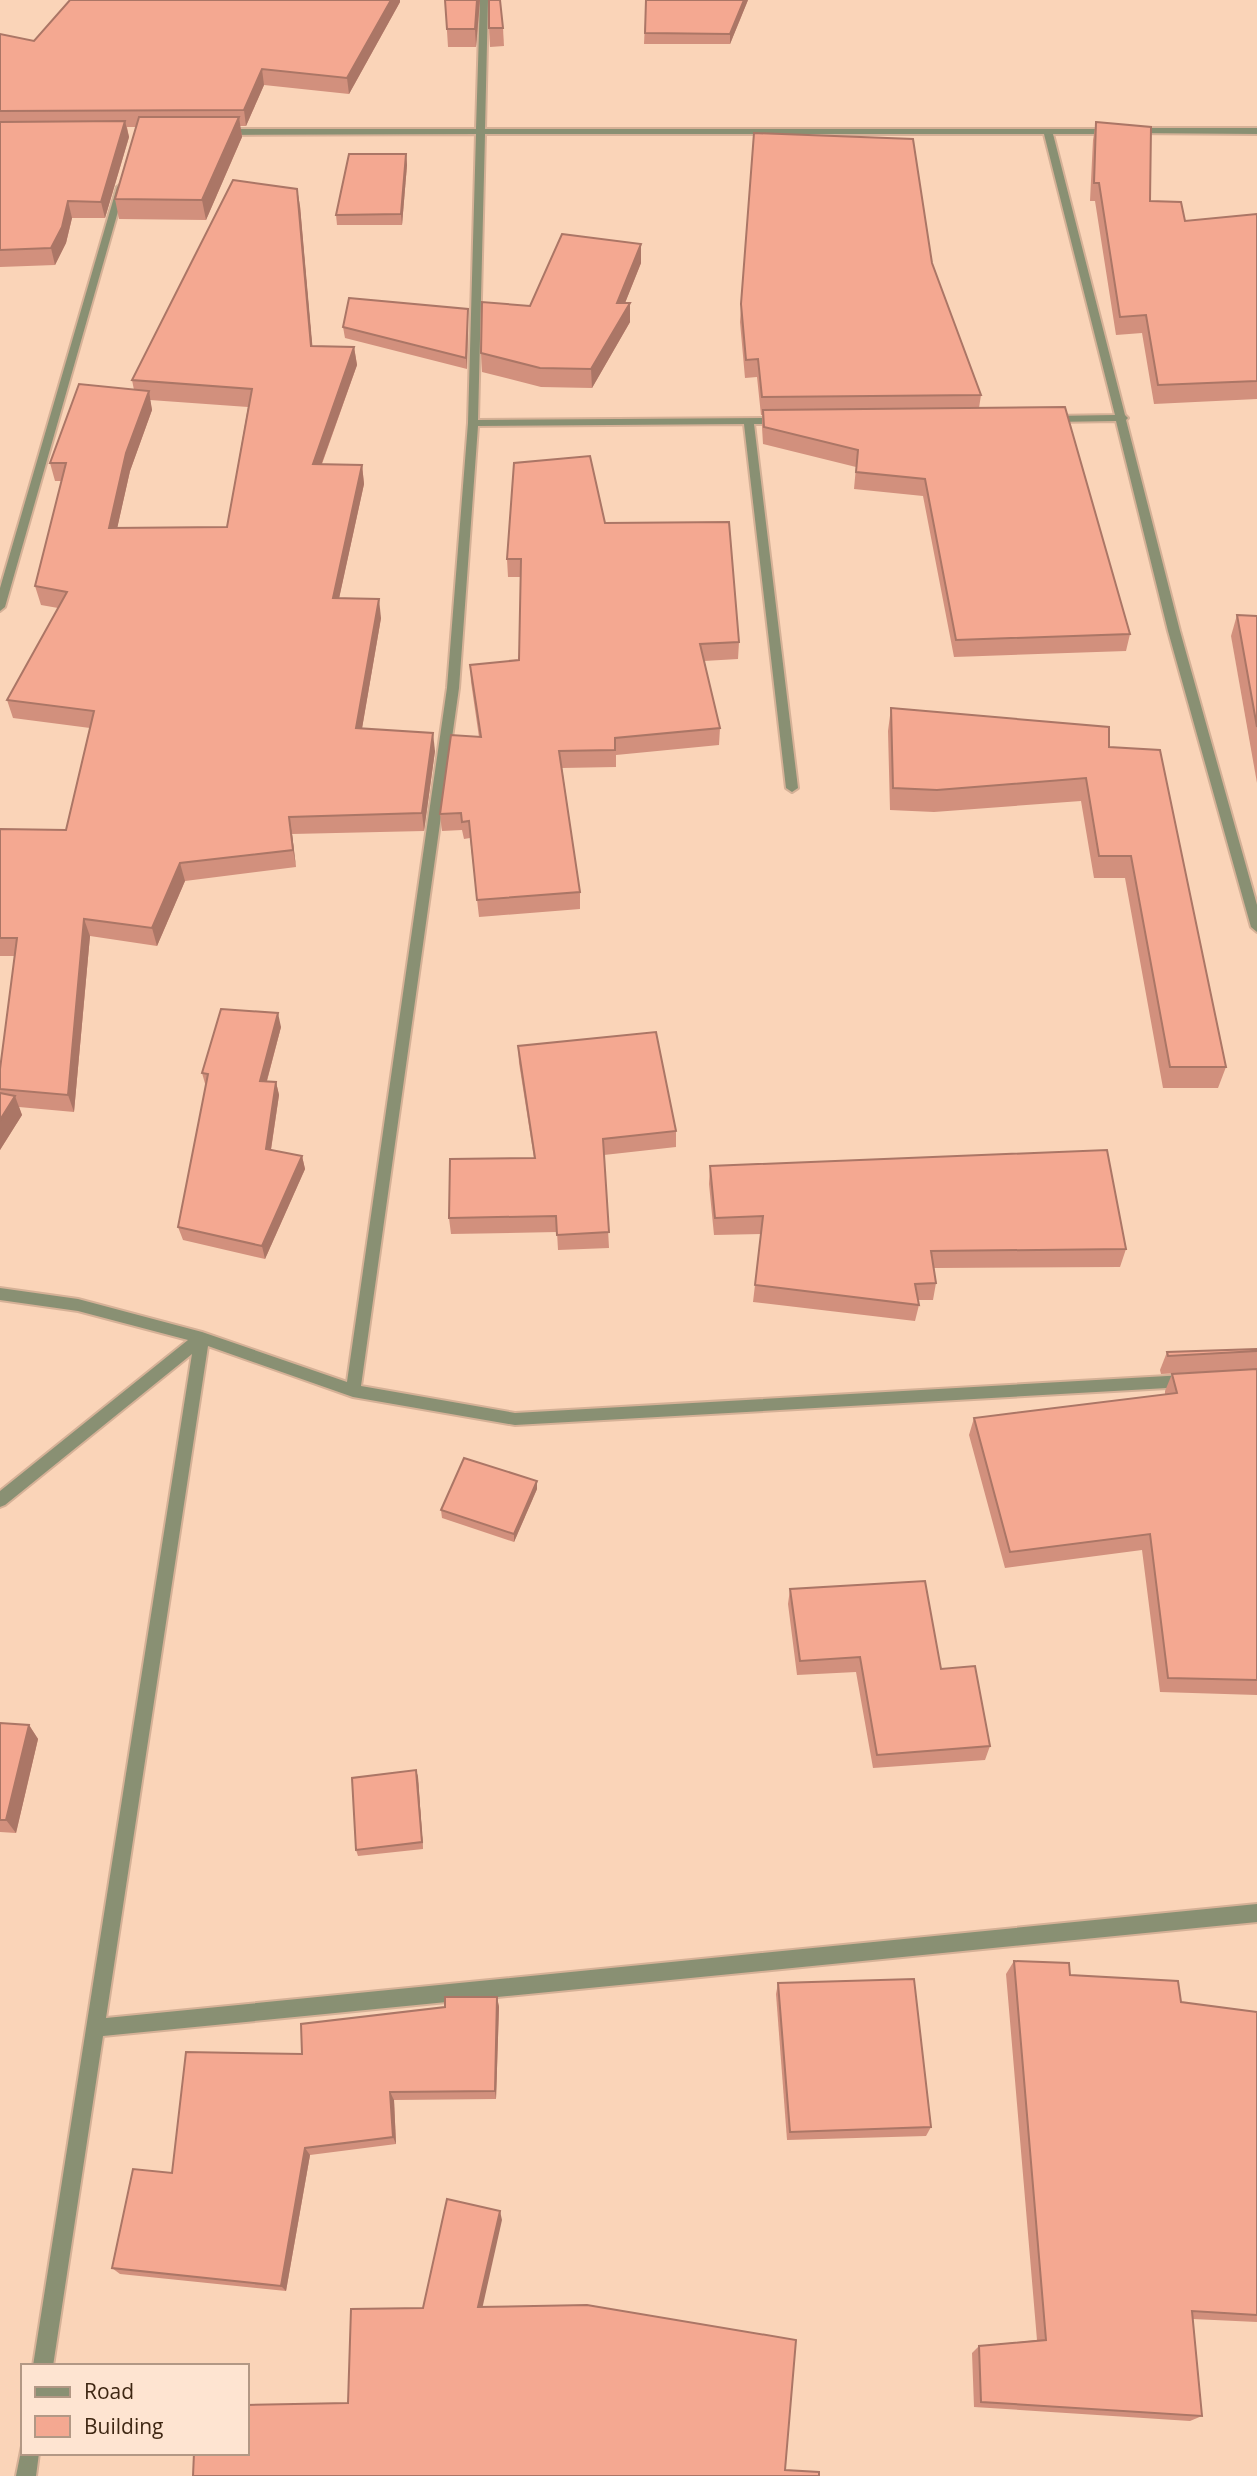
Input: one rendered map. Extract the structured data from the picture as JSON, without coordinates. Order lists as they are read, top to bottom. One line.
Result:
{"legend":["Road","Building"]}
